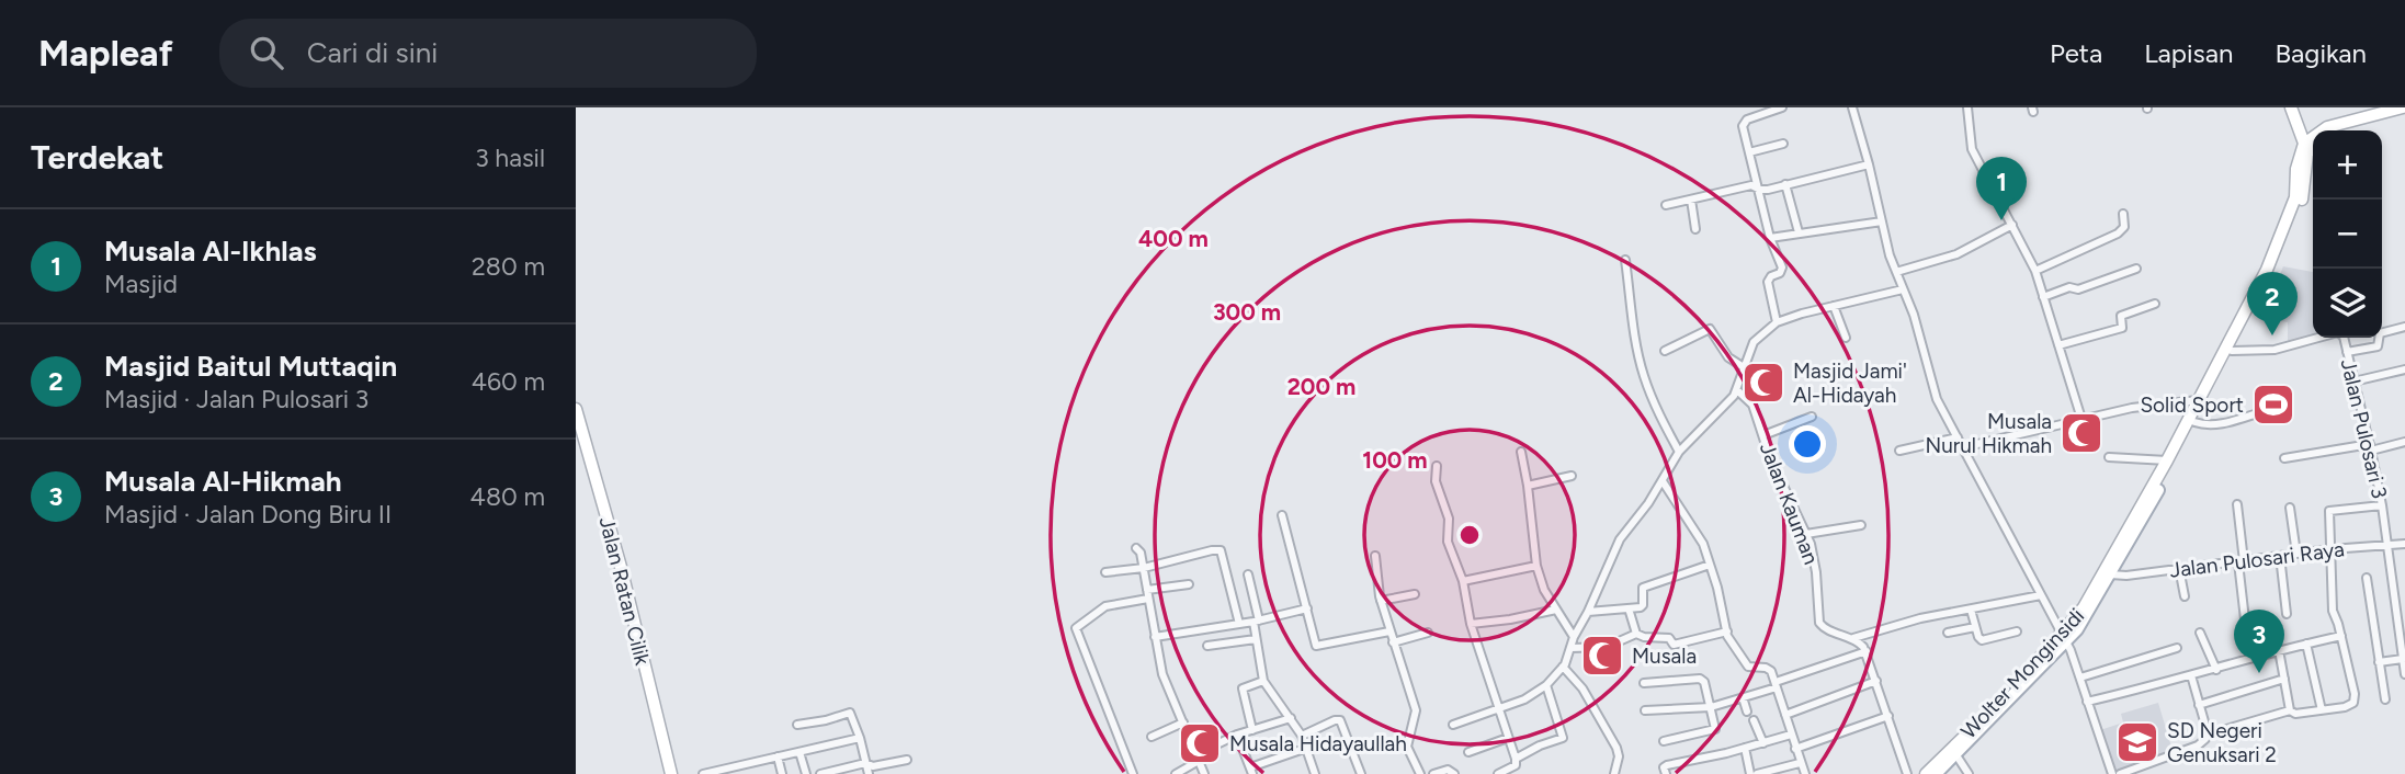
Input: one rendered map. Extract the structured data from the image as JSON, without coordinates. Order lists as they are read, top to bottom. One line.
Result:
{"streets":{"main road":["Jalan Ratan Cilik","Wolter Monginsidi"],"street":["Jalan Pulosari 3","Jalan Kauman","Jalan Pulosari Raya"]},"crossings":[["Jalan Pulosari 3","Jalan Pulosari Raya"],["Jalan Pulosari Raya","Wolter Monginsidi"]],"places":{"mosque":["Masjid Jami' Al-Hidayah","Musala Nurul Hikmah","Musala","Musala Hidayaullah"],"sports":["Solid Sport"],"school or university":["SD Negeri Genuksari 2"]},"page":{"header":"Mapleaf","search":"Cari di sini","nav":["Peta","Lapisan","Bagikan"],"heading":["Terdekat","3 hasil"],"map_buttons":["+","−"],"pins":["1","2","3"],"list":[{"mark":"1","name":"Musala Al-Ikhlas","note":"Masjid","value":"280 m"},{"mark":"2","name":"Masjid Baitul Muttaqin","note":"Masjid · Jalan Pulosari 3","value":"460 m"},{"mark":"3","name":"Musala Al-Hikmah","note":"Masjid · Jalan Dong Biru II","value":"480 m"}]},"rings":["400 m","300 m","200 m","100 m"]}
